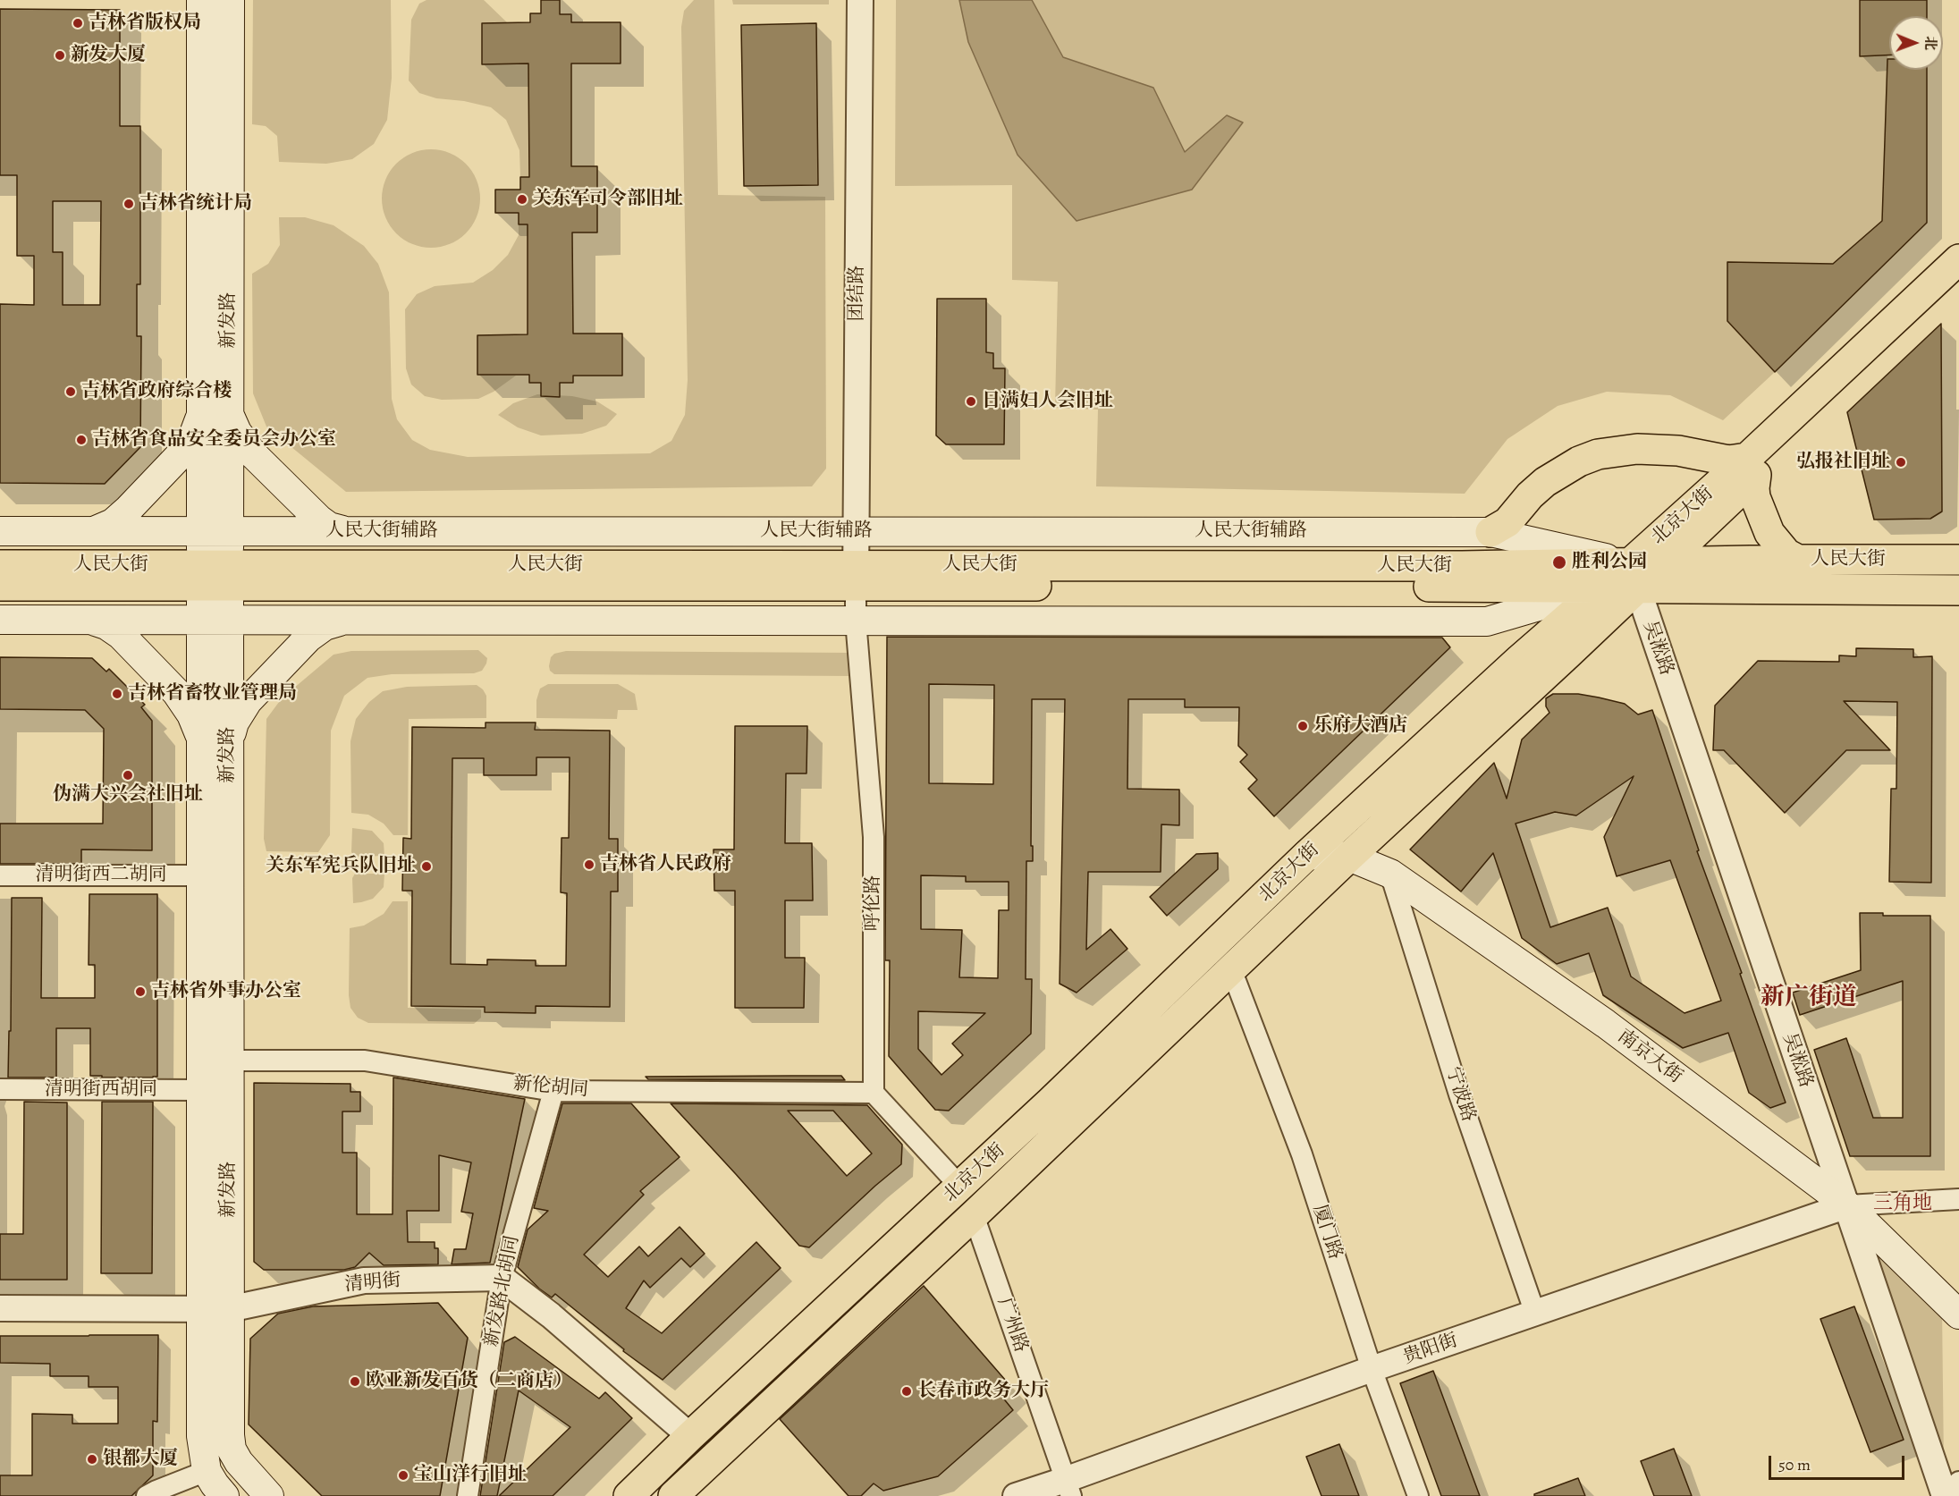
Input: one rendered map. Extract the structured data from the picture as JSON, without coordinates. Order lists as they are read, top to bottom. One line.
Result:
{"streets":{"main road":["新发路","北京大街","人民大街辅路","人民大街","南京大街"],"street":["团结路","吴淞路","清明街西二胡同","呼伦路","新伦胡同","清明街西胡同","宁波路","厦门路","清明街","新发路北胡同","广州路","贵阳街"]},"crossings":[["团结路","人民大街辅路"],["团结路","人民大街"],["团结路","呼伦路"],["新发路","人民大街辅路"],["新发路","人民大街"],["新发路","清明街西二胡同"],["新发路","新伦胡同"],["新发路","清明街西胡同"],["新发路","清明街"],["北京大街","人民大街辅路"],["北京大街","人民大街"],["北京大街","吴淞路"],["北京大街","南京大街"],["北京大街","厦门路"],["北京大街","广州路"],["人民大街辅路","人民大街"],["人民大街辅路","吴淞路"],["人民大街","吴淞路"],["人民大街","呼伦路"],["吴淞路","南京大街"],["吴淞路","贵阳街"],["呼伦路","新伦胡同"],["南京大街","宁波路"],["南京大街","贵阳街"],["新伦胡同","新发路北胡同"],["宁波路","贵阳街"],["厦门路","贵阳街"],["清明街","新发路北胡同"],["广州路","贵阳街"]],"districts":["新广街道","三角地"],"places":["吉林省版权局","新发大厦","关东军司令部旧址","吉林省统计局","吉林省政府综合楼","日满妇人会旧址","吉林省食品安全委员会办公室","弘报社旧址","胜利公园","吉林省畜牧业管理局","乐府大酒店","伪满大兴会社旧址","吉林省人民政府","关东军宪兵队旧址","吉林省外事办公室","欧亚新发百货（二商店）","长春市政务大厅","银都大厦","宝山洋行旧址"],"scale_bar":"50 m","north":"right"}
